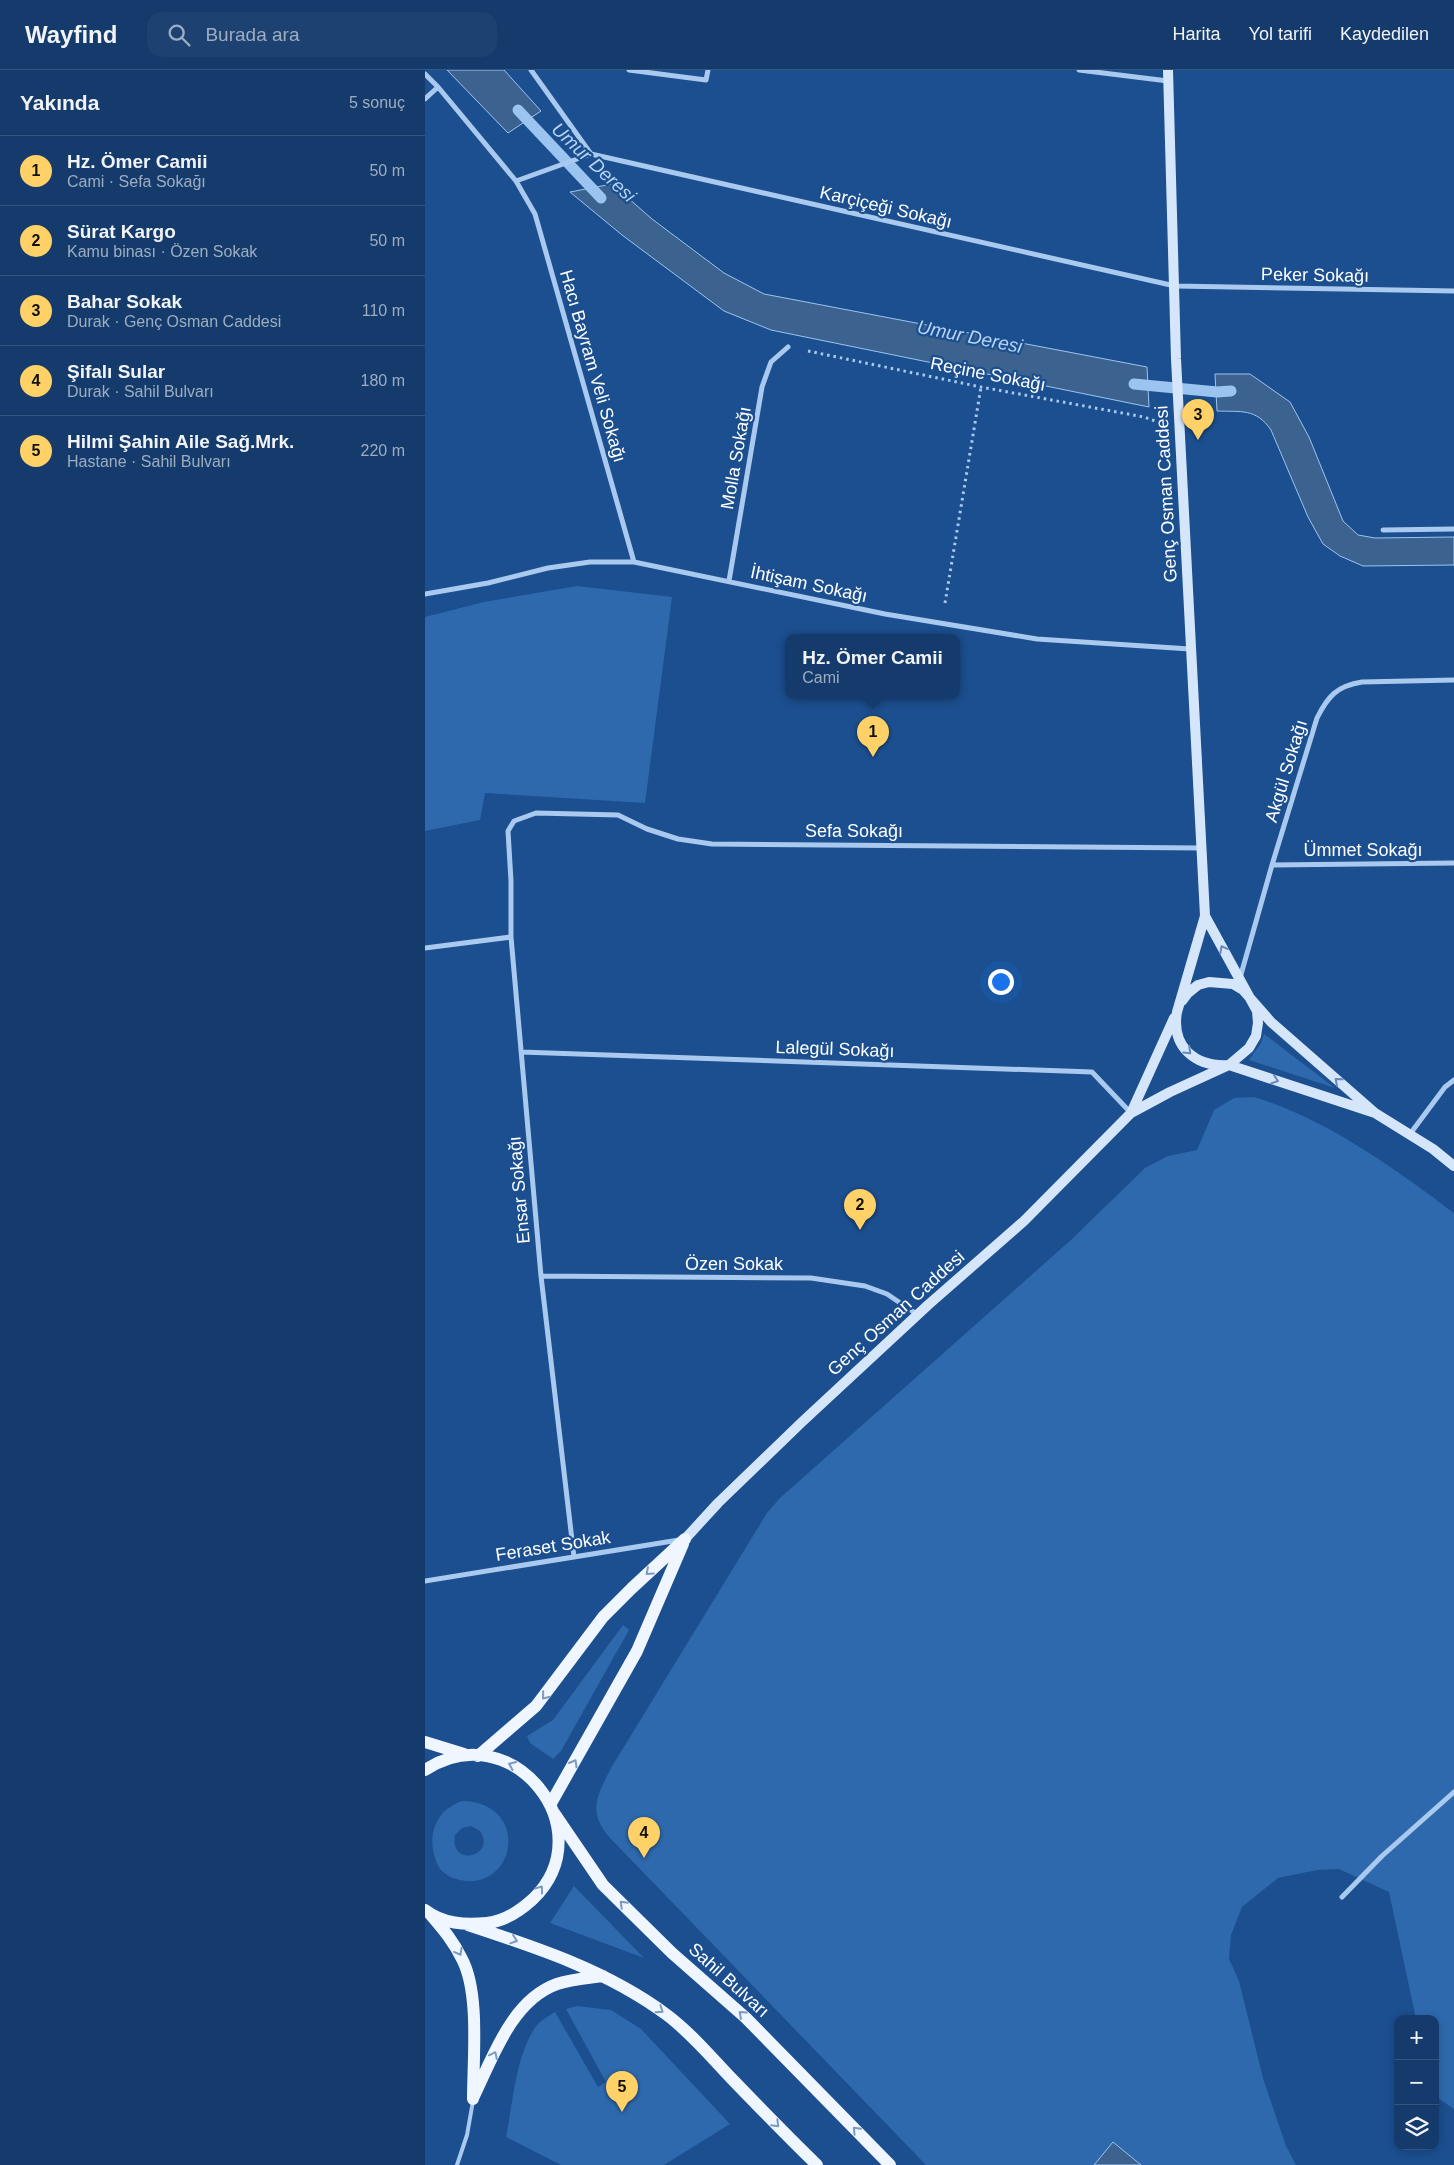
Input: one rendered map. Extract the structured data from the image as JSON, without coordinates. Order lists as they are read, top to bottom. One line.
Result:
{"streets":{"main road":["Sahil Bulvarı"],"street":["Karçiçeği Sokağı","Peker Sokağı","Hacı Bayram Veli Sokağı","Molla Sokağı","Genç Osman Caddesi","İhtişam Sokağı","Akgül Sokağı","Sefa Sokağı","Ümmet Sokağı","Lalegül Sokağı","Ensar Sokağı","Özen Sokak","Feraset Sokak"],"path":["Reçine Sokağı"]},"crossings":[["Karçiçeği Sokağı","Peker Sokağı"],["Karçiçeği Sokağı","Genç Osman Caddesi"],["Peker Sokağı","Genç Osman Caddesi"],["Hacı Bayram Veli Sokağı","İhtişam Sokağı"],["Reçine Sokağı","Molla Sokağı"],["Reçine Sokağı","Genç Osman Caddesi"],["Molla Sokağı","İhtişam Sokağı"],["Genç Osman Caddesi","İhtişam Sokağı"],["Genç Osman Caddesi","Akgül Sokağı"],["Genç Osman Caddesi","Sefa Sokağı"],["Genç Osman Caddesi","Lalegül Sokağı"],["Genç Osman Caddesi","Özen Sokak"],["Genç Osman Caddesi","Feraset Sokak"],["Akgül Sokağı","Ümmet Sokağı"],["Sefa Sokağı","Ensar Sokağı"],["Lalegül Sokağı","Ensar Sokağı"],["Ensar Sokağı","Özen Sokak"],["Ensar Sokağı","Feraset Sokak"]],"water":["Umur Deresi"],"page":{"header":"Wayfind","search":"Burada ara","nav":["Harita","Yol tarifi","Kaydedilen"],"heading":["Yakında","5 sonuç"],"list":[{"mark":"1","name":"Hz. Ömer Camii","note":"Cami · Sefa Sokağı","value":"50 m"},{"mark":"2","name":"Sürat Kargo","note":"Kamu binası · Özen Sokak","value":"50 m"},{"mark":"3","name":"Bahar Sokak","note":"Durak · Genç Osman Caddesi","value":"110 m"},{"mark":"4","name":"Şifalı Sular","note":"Durak · Sahil Bulvarı","value":"180 m"},{"mark":"5","name":"Hilmi Şahin Aile Sağ.Mrk.","note":"Hastane · Sahil Bulvarı","value":"220 m"}],"pins":["3","1","2","4","5"],"popup":["Hz. Ömer Camii","Cami"],"map_buttons":["+","−"]}}
